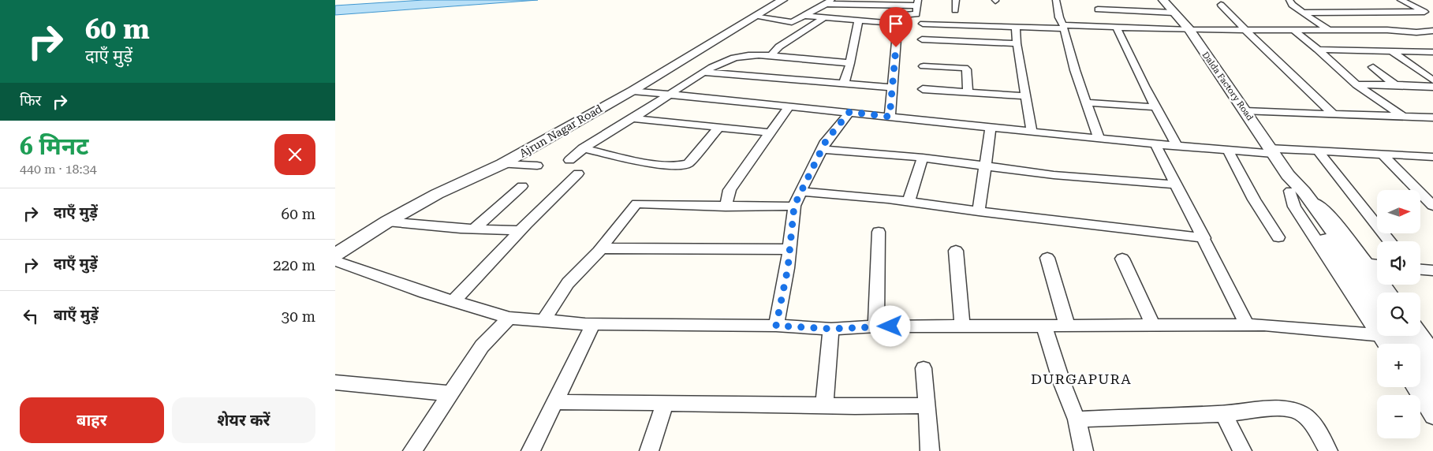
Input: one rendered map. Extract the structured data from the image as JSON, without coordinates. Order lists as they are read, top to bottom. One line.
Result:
{"streets":{"street":["Dalda Factory Road","Ajrun Nagar Road"]},"districts":["DURGAPURA"],"north":"right","page":{"turn":["60 m","दाएँ मुड़ें"],"then":"फिर","heading":["6 मिनट","440 m · 18:34"],"list":[{"name":"दाएँ मुड़ें","value":"60 m"},{"name":"दाएँ मुड़ें","value":"220 m"},{"name":"बाएँ मुड़ें","value":"30 m"}],"map_buttons":["+","−"],"buttons":["बाहर","शेयर करें"]}}
